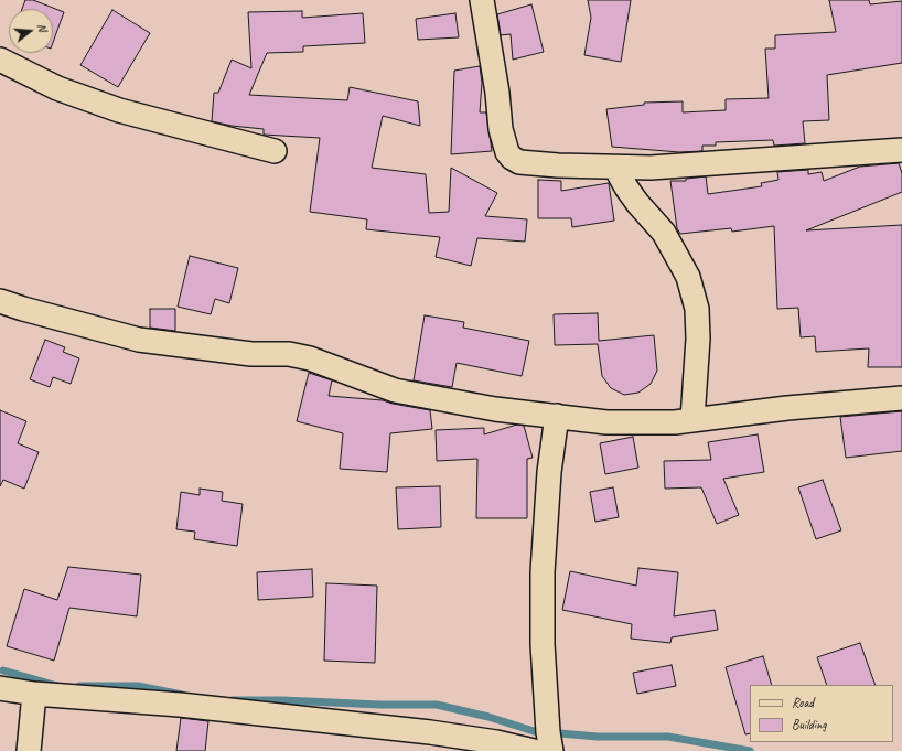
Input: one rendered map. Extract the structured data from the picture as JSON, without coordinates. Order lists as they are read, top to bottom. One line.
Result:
{"legend":["Road","Building"],"north":"right"}
